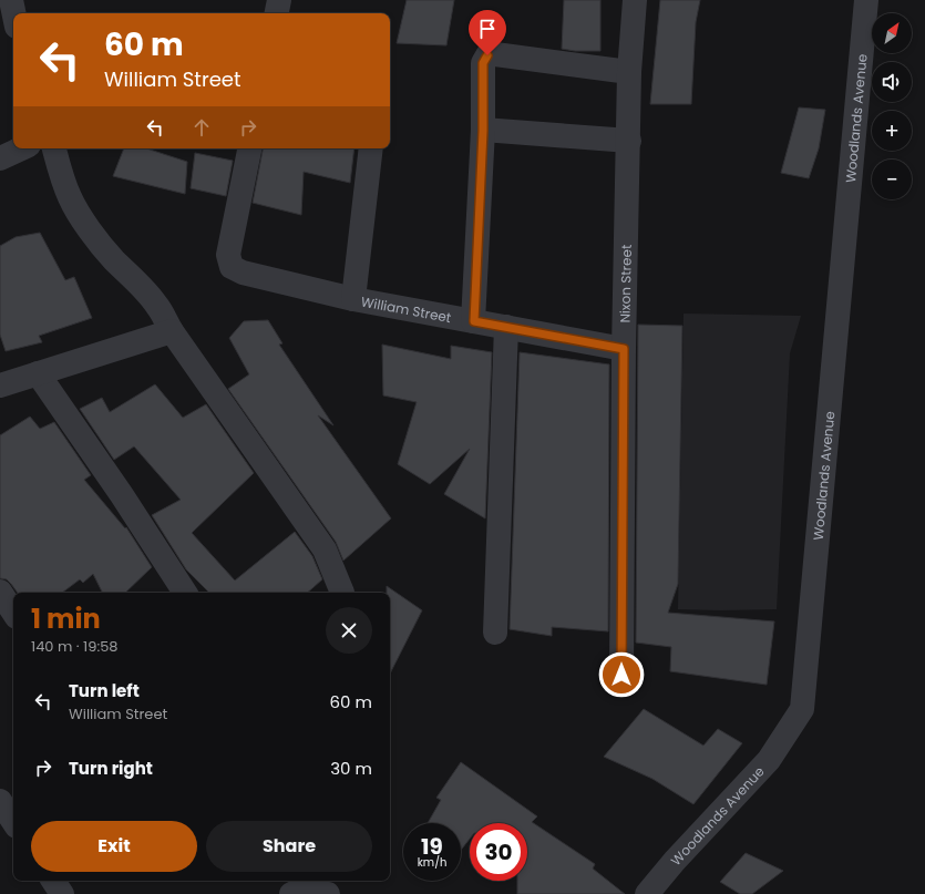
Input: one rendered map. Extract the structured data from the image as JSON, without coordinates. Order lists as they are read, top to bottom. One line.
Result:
{"streets":{"street":["Woodlands Avenue","Nixon Street","William Street"]},"crossings":[["Nixon Street","William Street"]],"north":"top right","page":{"map_buttons":["+","−"],"turn":["60 m","William Street"],"heading":["1 min","140 m · 19:58"],"list":[{"name":"Turn left","note":"William Street","value":"60 m"},{"name":"Turn right","value":"30 m"}],"buttons":["Exit","Share"],"speed":"19 km/h","limit":"30"}}
